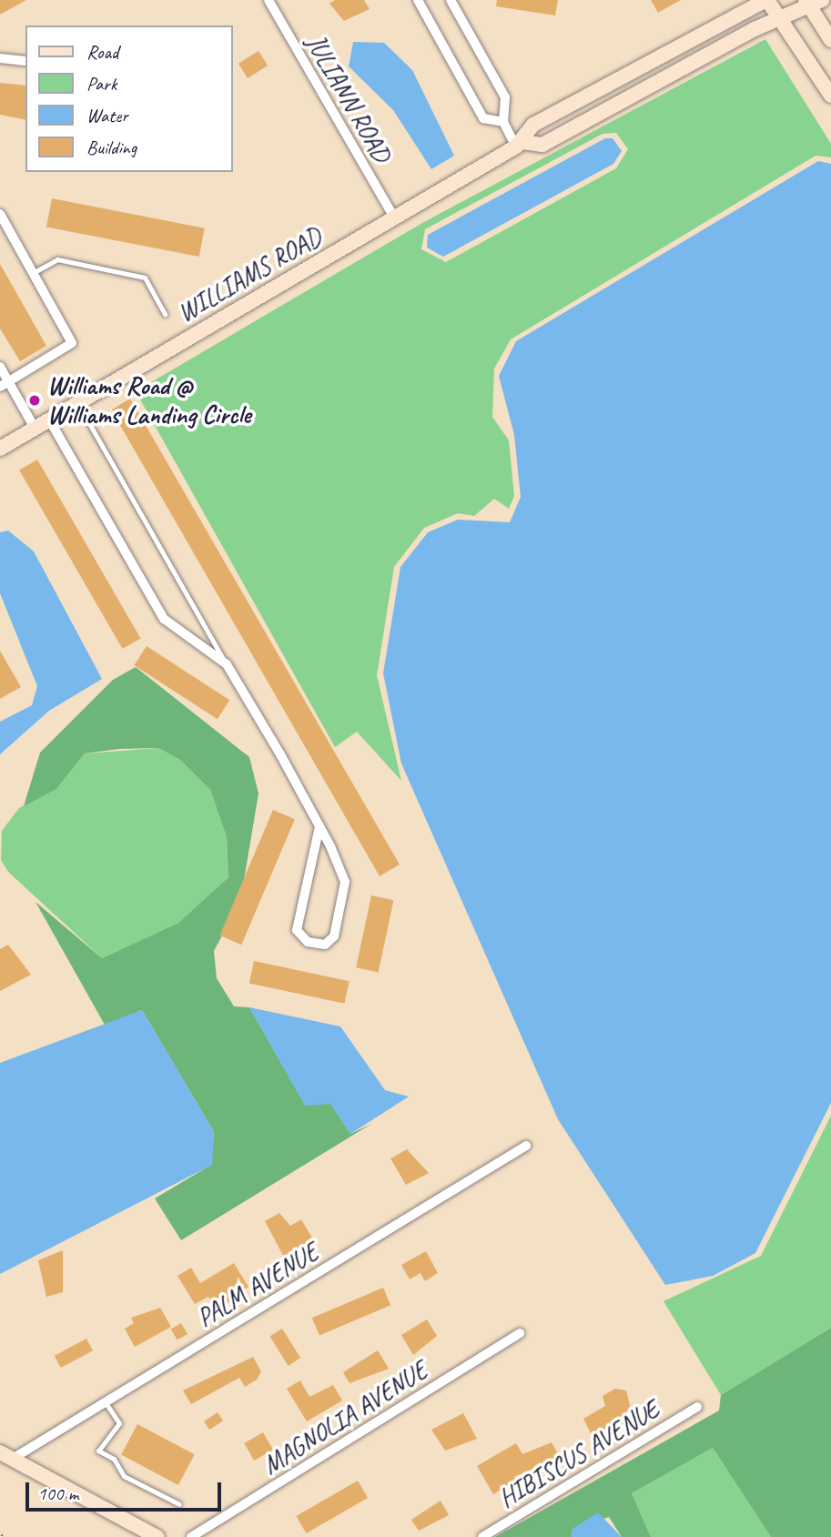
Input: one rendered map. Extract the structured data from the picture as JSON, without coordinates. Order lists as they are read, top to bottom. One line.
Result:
{"streets":{"street":["JULIANN ROAD","WILLIAMS ROAD","PALM AVENUE","MAGNOLIA AVENUE","HIBISCUS AVENUE"]},"crossings":[["JULIANN ROAD","WILLIAMS ROAD"]],"places":["Williams Road @ Williams Landing Circle"],"legend":["Road","Park","Water","Building"],"scale_bar":"100 m"}
